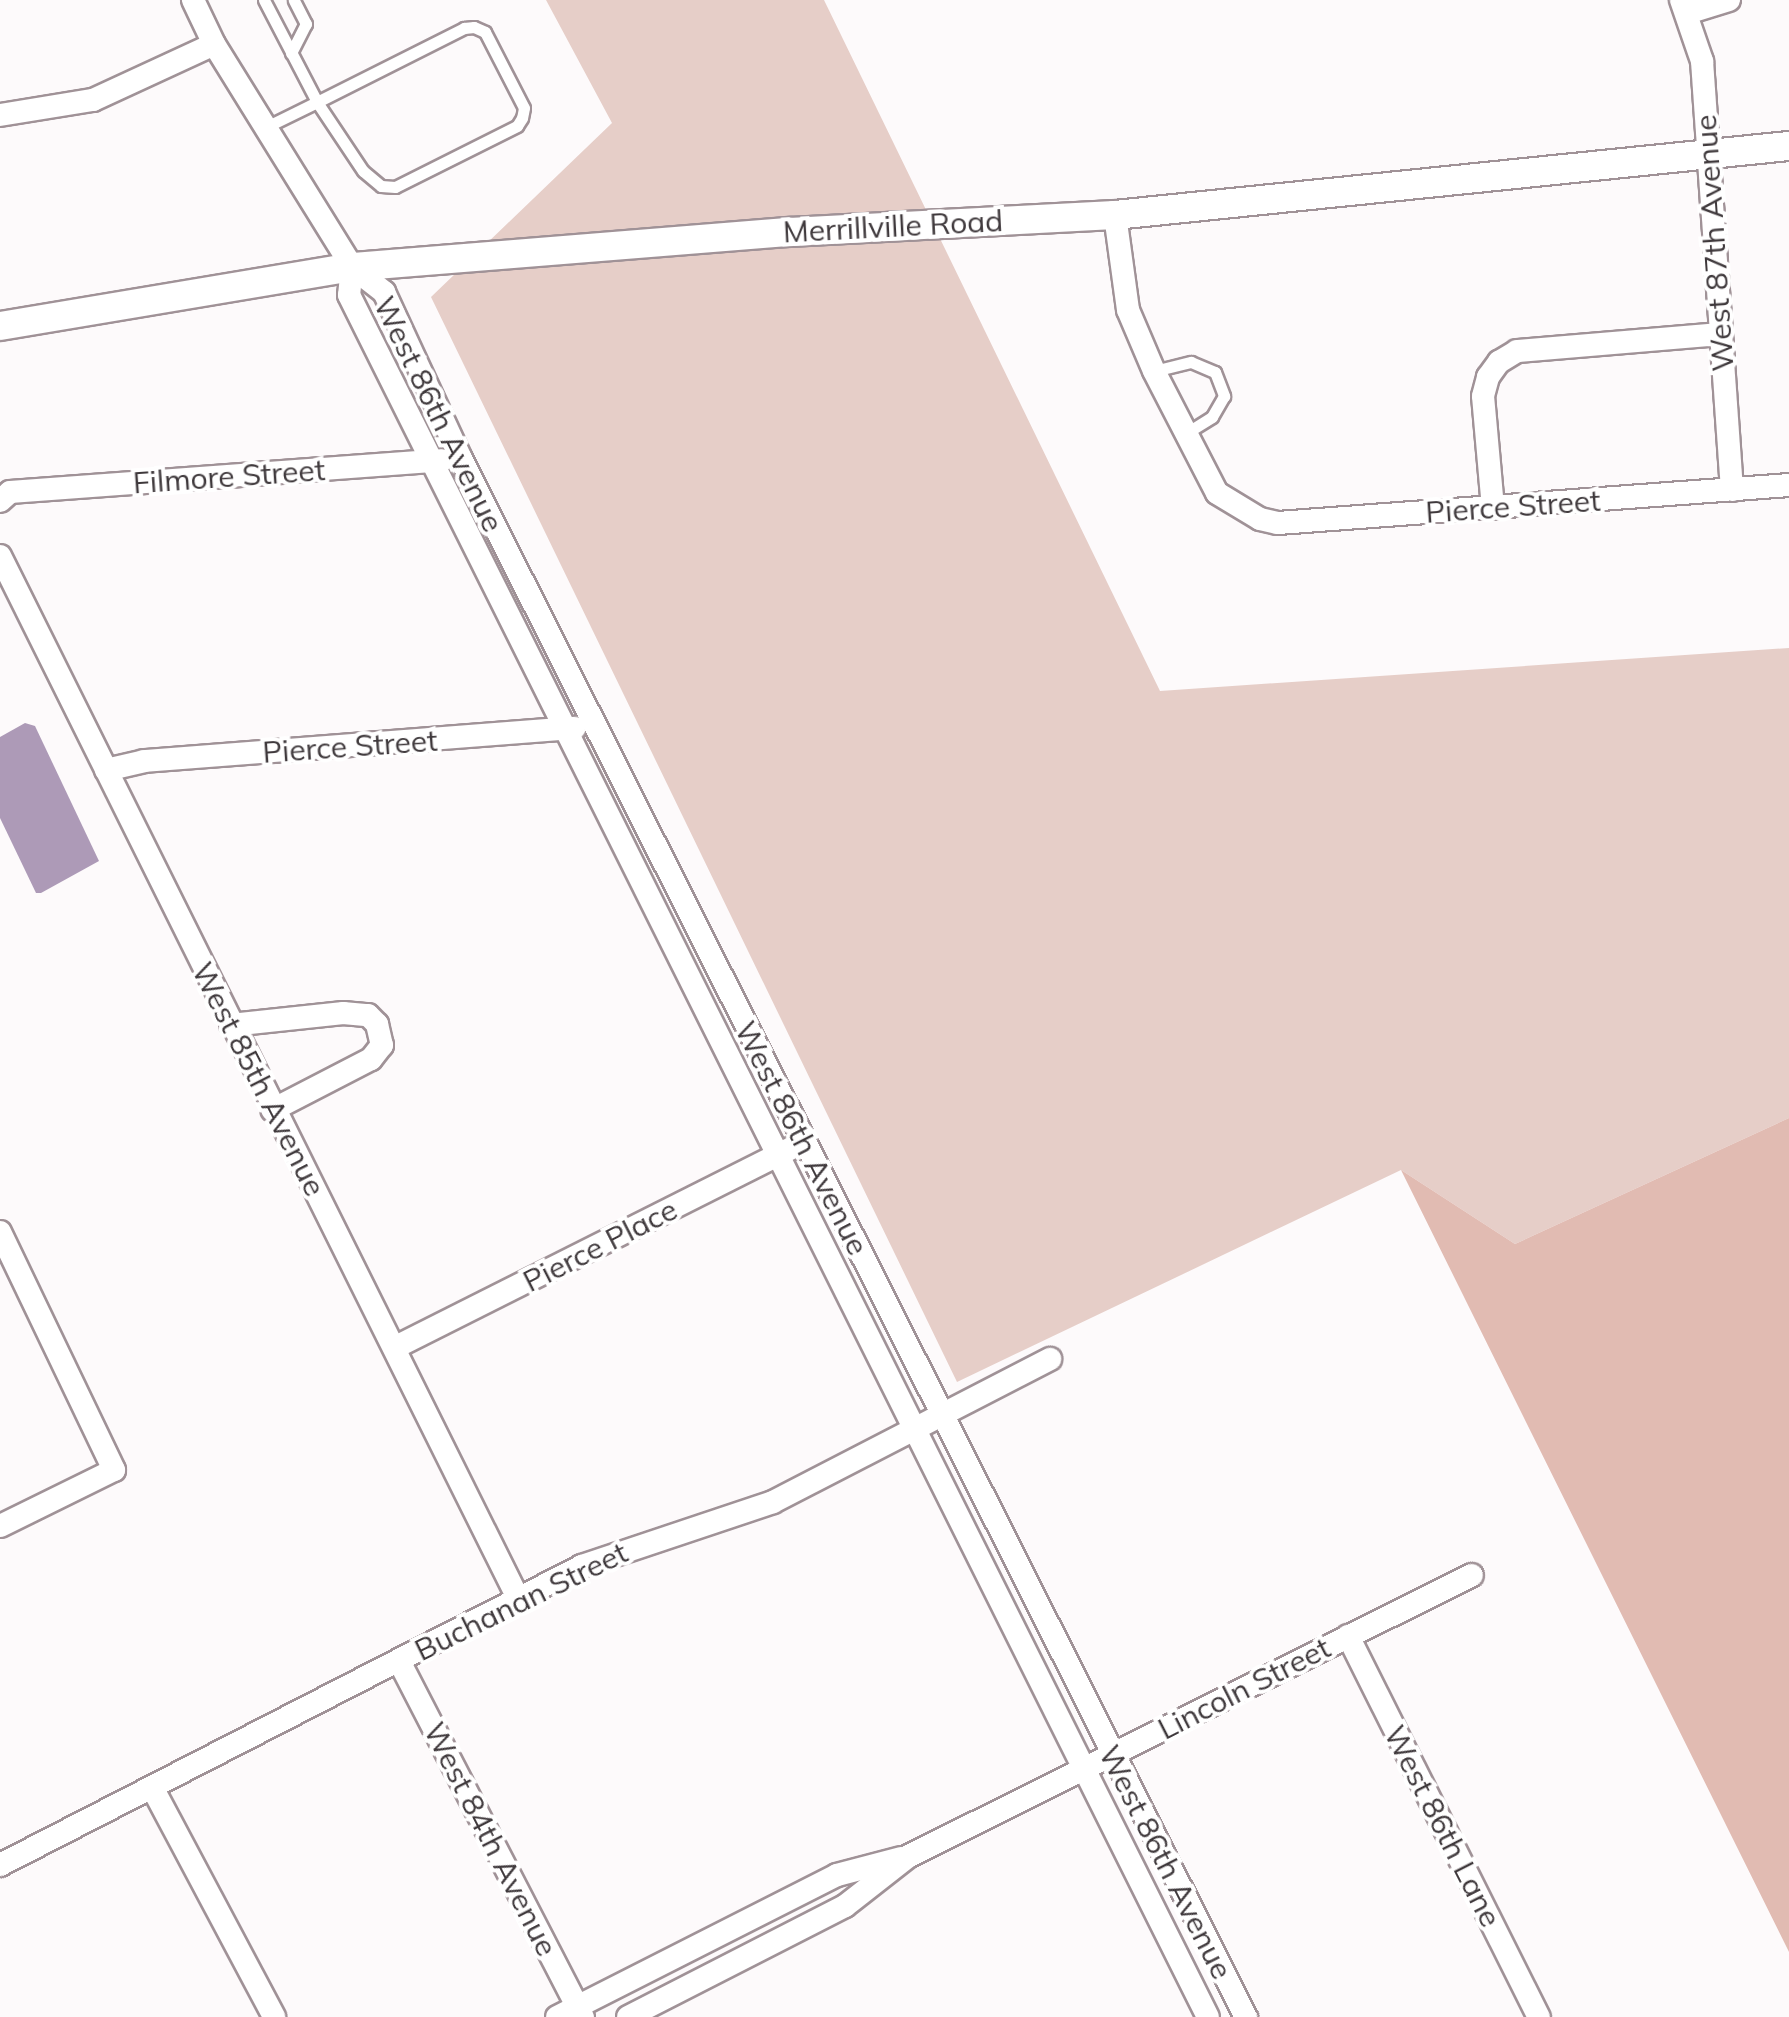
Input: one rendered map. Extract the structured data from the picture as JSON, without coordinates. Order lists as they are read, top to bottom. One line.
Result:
{"streets":{"street":["Merrillville Road","West 87th Avenue","West 86th Avenue","Filmore Street","Pierce Street","West 85th Avenue","Pierce Place","Buchanan Street","Lincoln Street","West 86th Lane","West 84th Avenue"]},"crossings":[["Merrillville Road","West 87th Avenue"],["Merrillville Road","West 86th Avenue"],["West 87th Avenue","Pierce Street"],["West 86th Avenue","Filmore Street"],["West 86th Avenue","Pierce Street"],["West 86th Avenue","Pierce Place"],["West 86th Avenue","Buchanan Street"],["West 86th Avenue","Lincoln Street"],["Pierce Street","West 85th Avenue"],["West 85th Avenue","Pierce Place"],["West 85th Avenue","Buchanan Street"],["Buchanan Street","West 84th Avenue"],["Lincoln Street","West 86th Lane"],["Lincoln Street","West 84th Avenue"]]}
